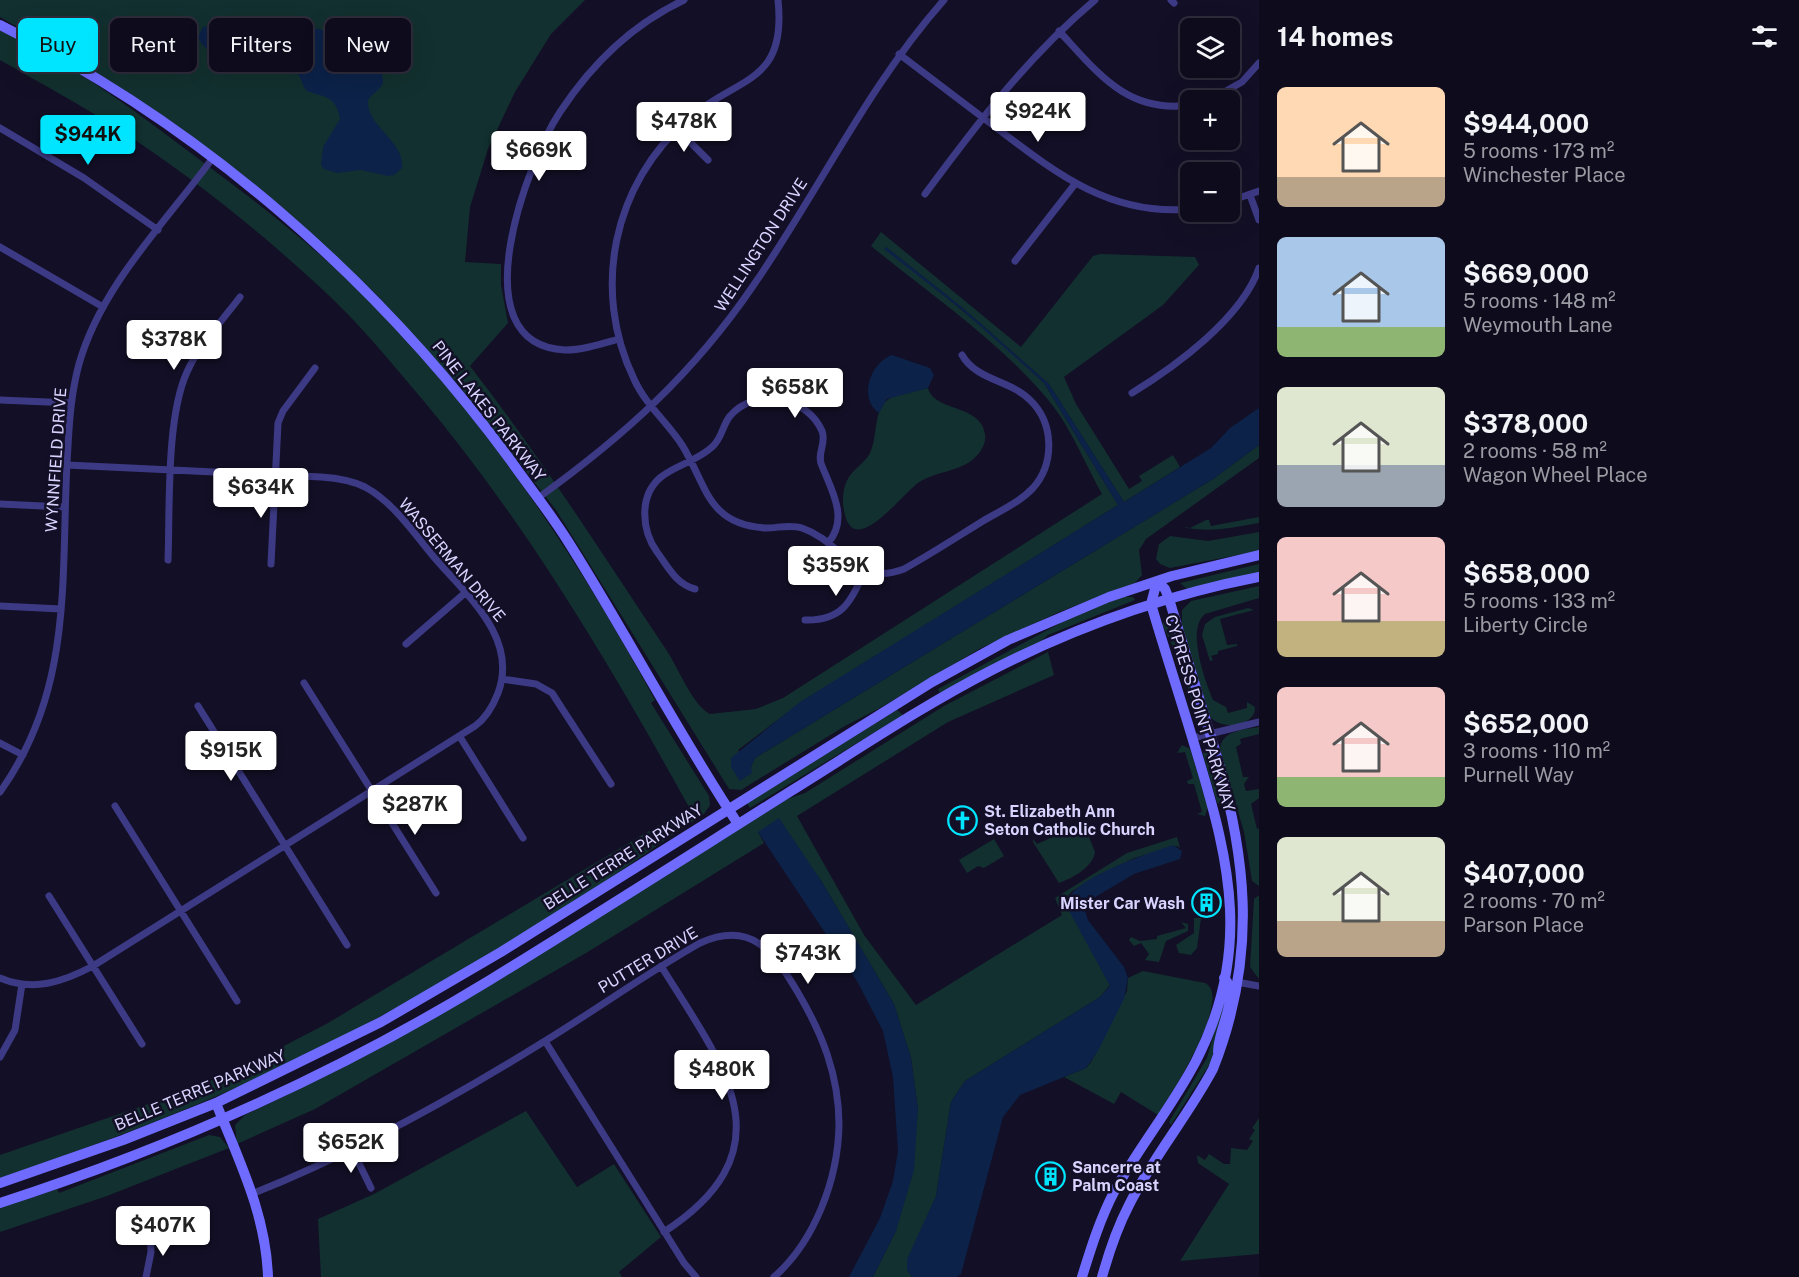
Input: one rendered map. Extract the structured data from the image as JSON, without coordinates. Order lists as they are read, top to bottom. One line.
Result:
{"streets":{"street":["WELLINGTON DRIVE","PINE LAKES PARKWAY","WYNNFIELD DRIVE","WASSERMAN DRIVE","CYPRESS POINT PARKWAY","BELLE TERRE PARKWAY","PUTTER DRIVE"]},"crossings":[["WELLINGTON DRIVE","PINE LAKES PARKWAY"],["PINE LAKES PARKWAY","WYNNFIELD DRIVE"],["PINE LAKES PARKWAY","BELLE TERRE PARKWAY"],["WYNNFIELD DRIVE","WASSERMAN DRIVE"],["CYPRESS POINT PARKWAY","BELLE TERRE PARKWAY"]],"places":{"church":["St. Elizabeth Ann Seton Catholic Church"],"building":["Mister Car Wash","Sancerre at Palm Coast"]},"page":{"heading":"14 homes","map_buttons":["+","−"],"chip":["Buy","Rent","Filters","New"],"list":[{"name":"$944,000","note":"5 rooms · 173 m² · Winchester Place"},{"name":"$669,000","note":"5 rooms · 148 m² · Weymouth Lane"},{"name":"$378,000","note":"2 rooms · 58 m² · Wagon Wheel Place"},{"name":"$658,000","note":"5 rooms · 133 m² · Liberty Circle"},{"name":"$652,000","note":"3 rooms · 110 m² · Purnell Way"},{"name":"$407,000","note":"2 rooms · 70 m² · Parson Place"}],"price":["$924K","$478K","$944K","$669K","$378K","$658K","$634K","$359K","$915K","$287K","$743K","$480K","$652K","$407K"]}}
